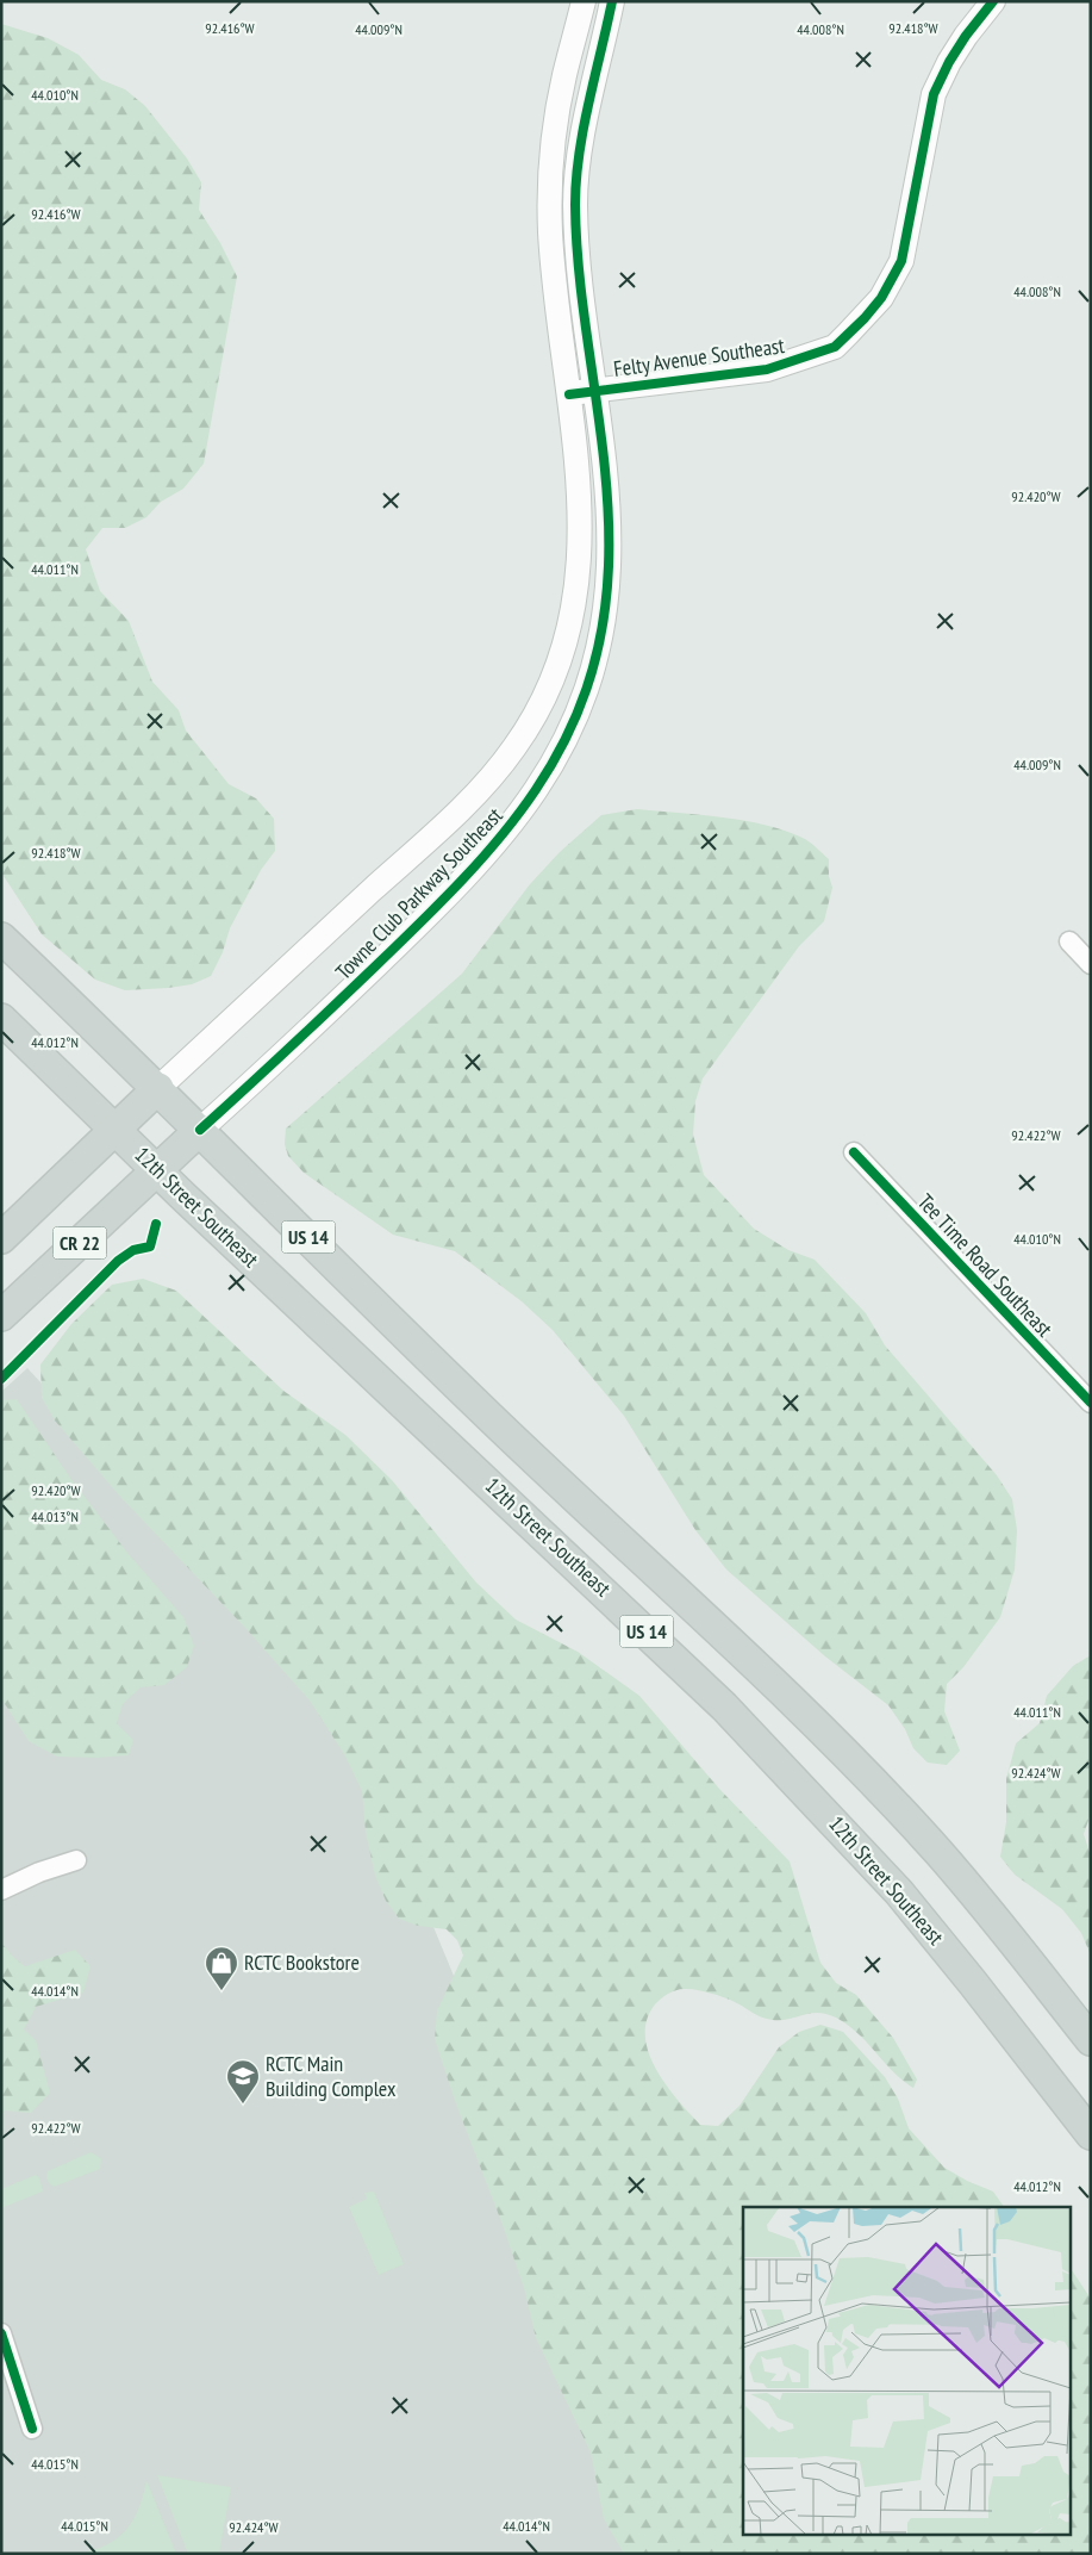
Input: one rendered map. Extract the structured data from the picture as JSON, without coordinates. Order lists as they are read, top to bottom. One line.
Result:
{"streets":{"main road":["12th Street Southeast","US 14","CR 22"],"street":["Felty Avenue Southeast","Towne Club Parkway Southeast","Tee Time Road Southeast"]},"crossings":[["Felty Avenue Southeast","Towne Club Parkway Southeast"],["Towne Club Parkway Southeast","US 14"],["Towne Club Parkway Southeast","CR 22"],["12th Street Southeast","US 14"],["12th Street Southeast","CR 22"],["US 14","CR 22"]],"places":{"shop":["RCTC Bookstore"],"school or university":["RCTC Main Building Complex"]},"coordinates":["92.416°W","92.418°W","44.009°N","44.008°N","44.010°N","92.420°W","44.011°N","44.012°N","92.422°W","44.013°N","92.424°W","44.014°N","44.015°N"]}
